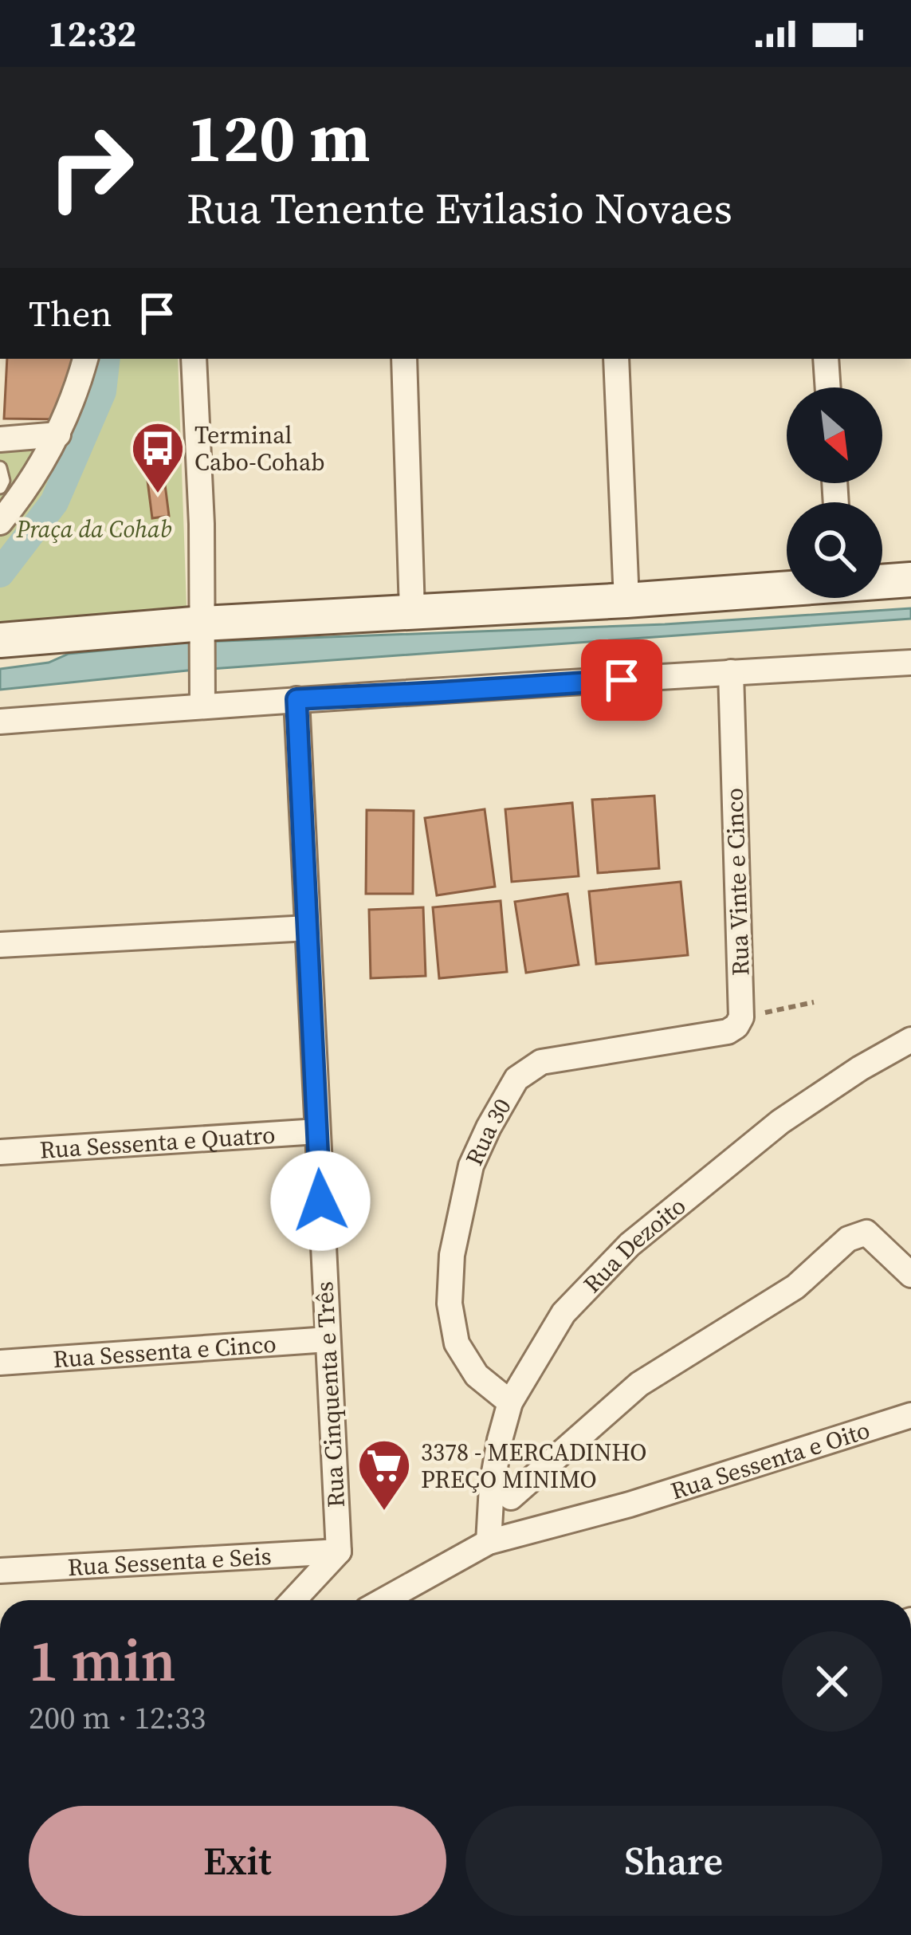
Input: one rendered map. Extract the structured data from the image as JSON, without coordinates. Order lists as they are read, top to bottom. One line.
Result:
{"streets":{"street":["Rua Vinte e Cinco","Rua 30","Rua Sessenta e Quatro","Rua Dezoito","Rua Sessenta e Cinco","Rua Cinquenta e Três","Rua Sessenta e Oito","Rua Sessenta e Seis"]},"crossings":[["Rua Vinte e Cinco","Rua 30"],["Rua 30","Rua Dezoito"],["Rua Sessenta e Quatro","Rua Cinquenta e Três"],["Rua Dezoito","Rua Sessenta e Oito"],["Rua Sessenta e Cinco","Rua Cinquenta e Três"],["Rua Cinquenta e Três","Rua Sessenta e Seis"]],"parks":["Praça da Cohab"],"places":{"bus stop":["Terminal Cabo-Cohab"],"supermarket":["3378 - MERCADINHO PREÇO MINIMO"]},"north":"bottom right","page":{"status":"12:32","turn":["120 m","Rua Tenente Evilasio Novaes"],"then":"Then","heading":["1 min","200 m · 12:33"],"buttons":["Exit","Share"]}}
